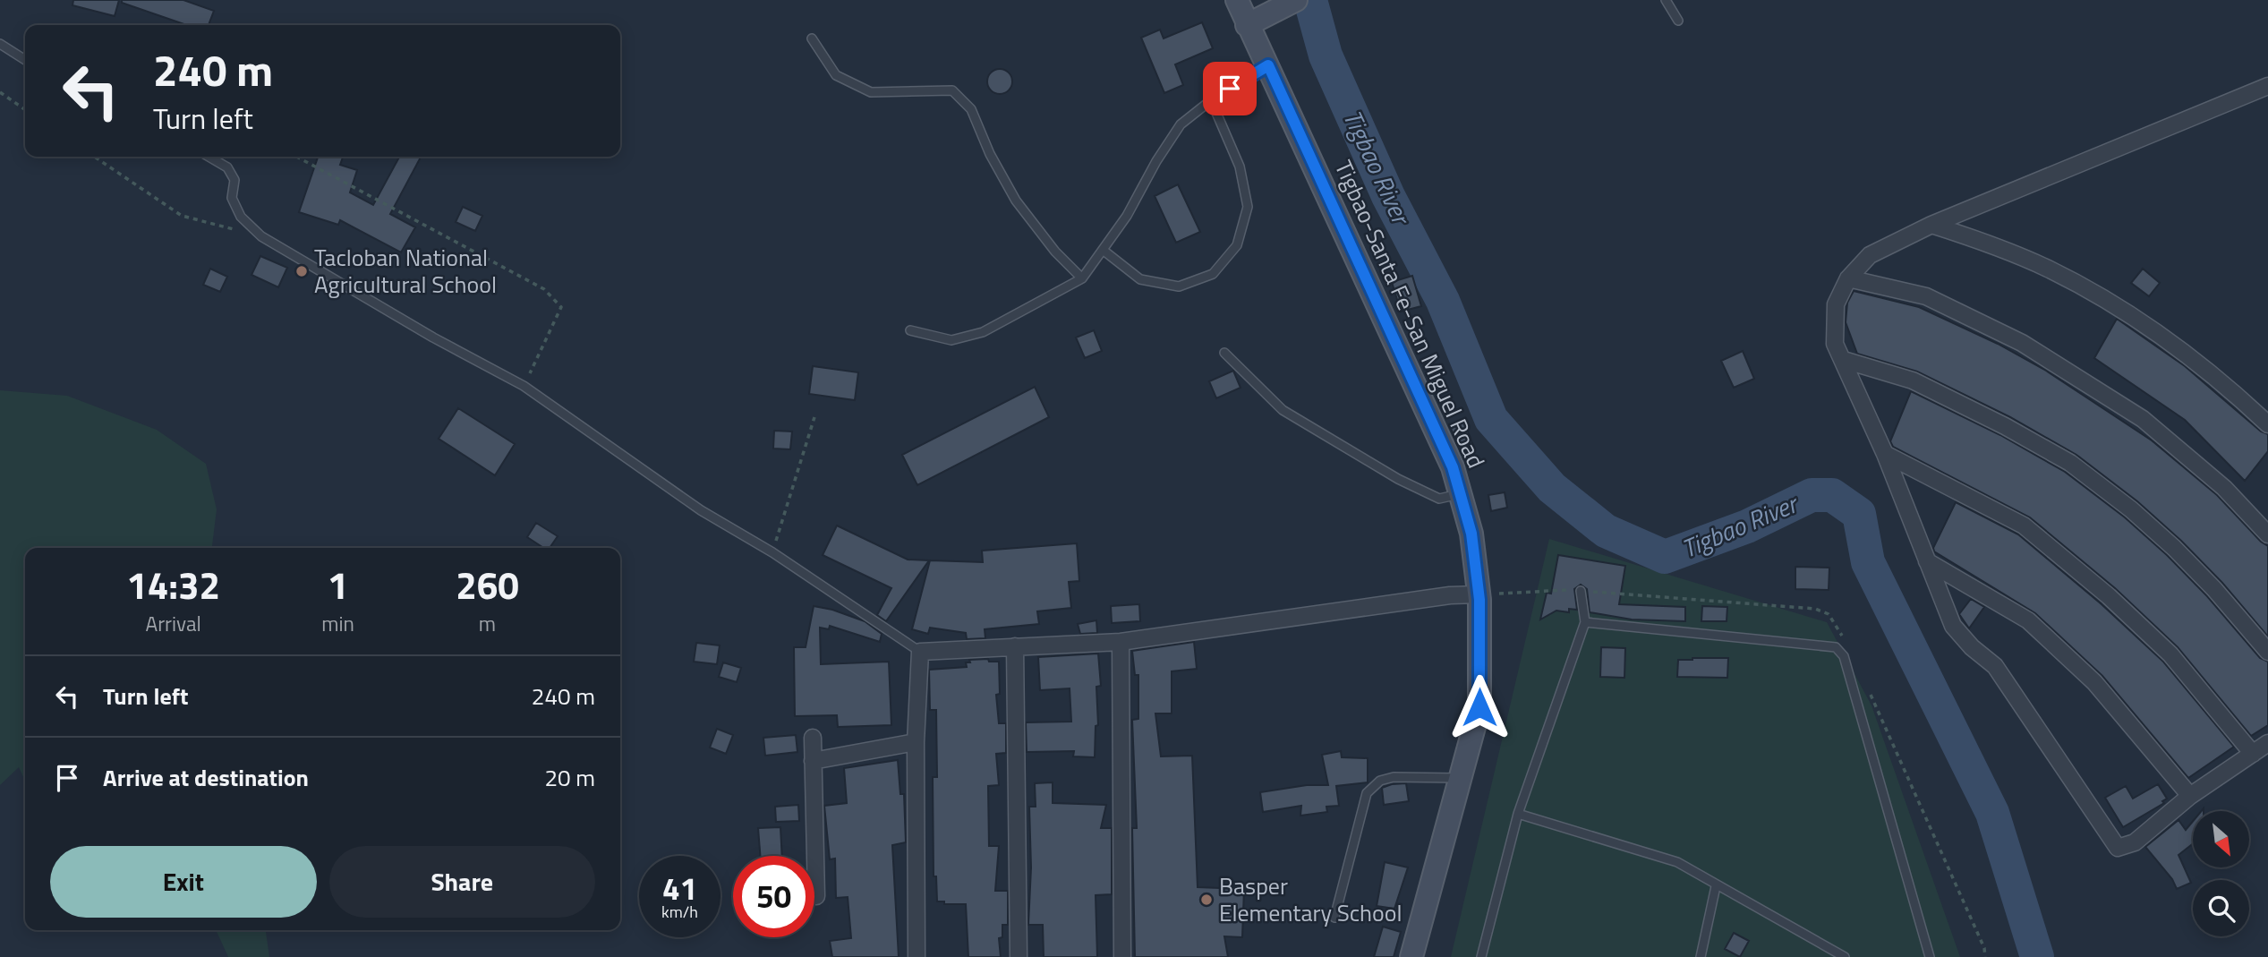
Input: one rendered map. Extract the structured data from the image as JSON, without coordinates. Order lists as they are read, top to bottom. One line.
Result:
{"streets":{"main road":["Tigbao-Santa Fe-San Miguel Road"]},"water":["Tigbao River"],"places":["Tacloban National Agricultural School","Basper Elementary School"],"north":"bottom right","page":{"turn":["240 m","Turn left"],"eta":["14:32","Arrival","1","min","260","m"],"list":[{"name":"Turn left","value":"240 m"},{"name":"Arrive at destination","value":"20 m"}],"buttons":["Exit","Share"],"speed":"41 km/h","limit":"50"}}
